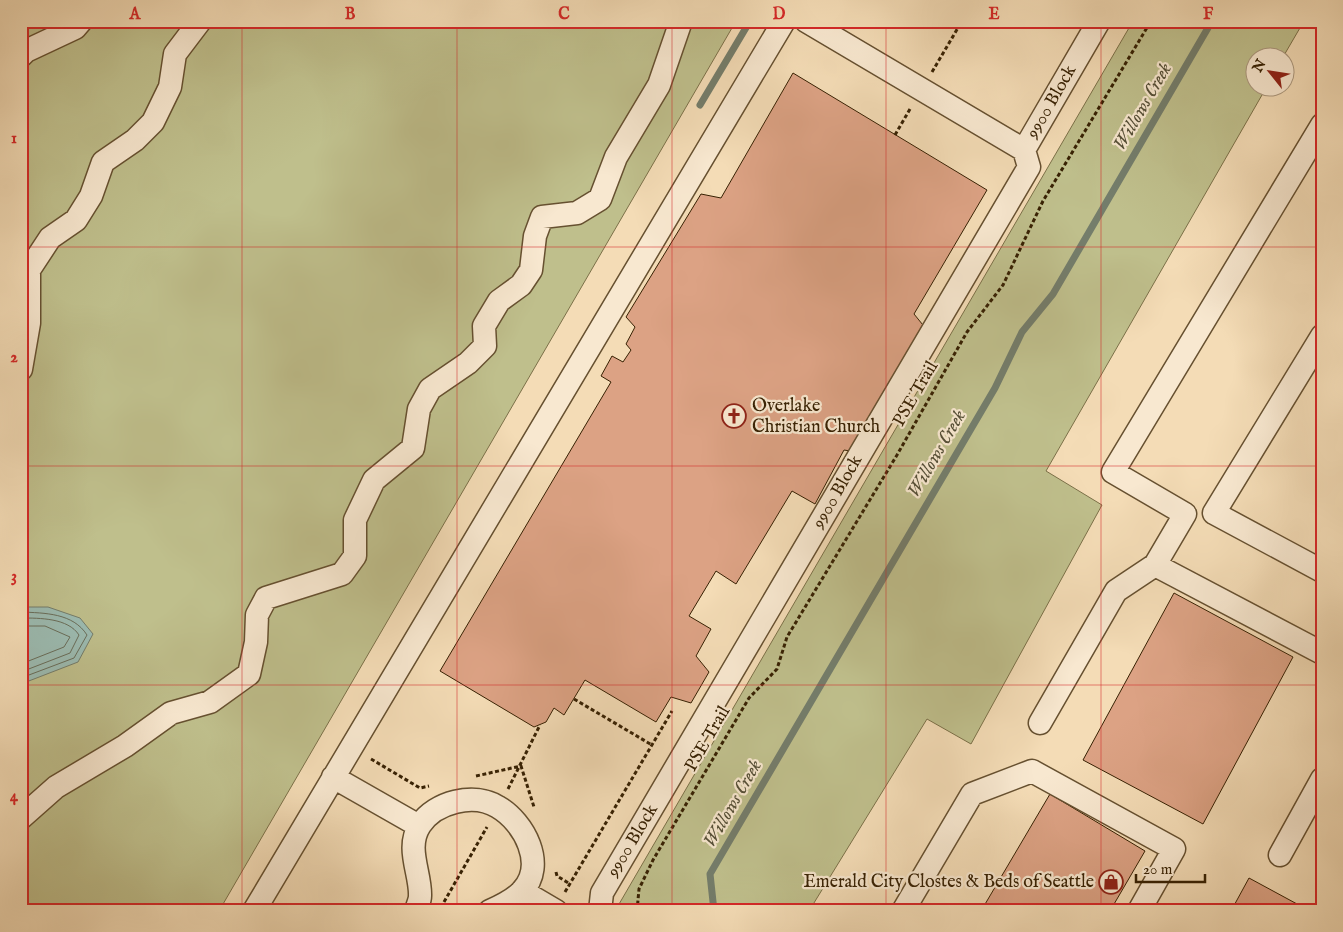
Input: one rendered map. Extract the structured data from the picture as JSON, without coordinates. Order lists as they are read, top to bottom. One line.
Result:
{"streets":{"lane":["9900 Block"],"path":["PSE Trail"]},"water":["Willows Creek"],"places":{"church":["Overlake Christian Church"],"shop":["Emerald City Clostes & Beds of Seattle"]},"scale_bar":"20 m","north":"top left","grid":{"columns":["A","B","C","D","E","F"],"rows":["1","2","3","4"]}}
